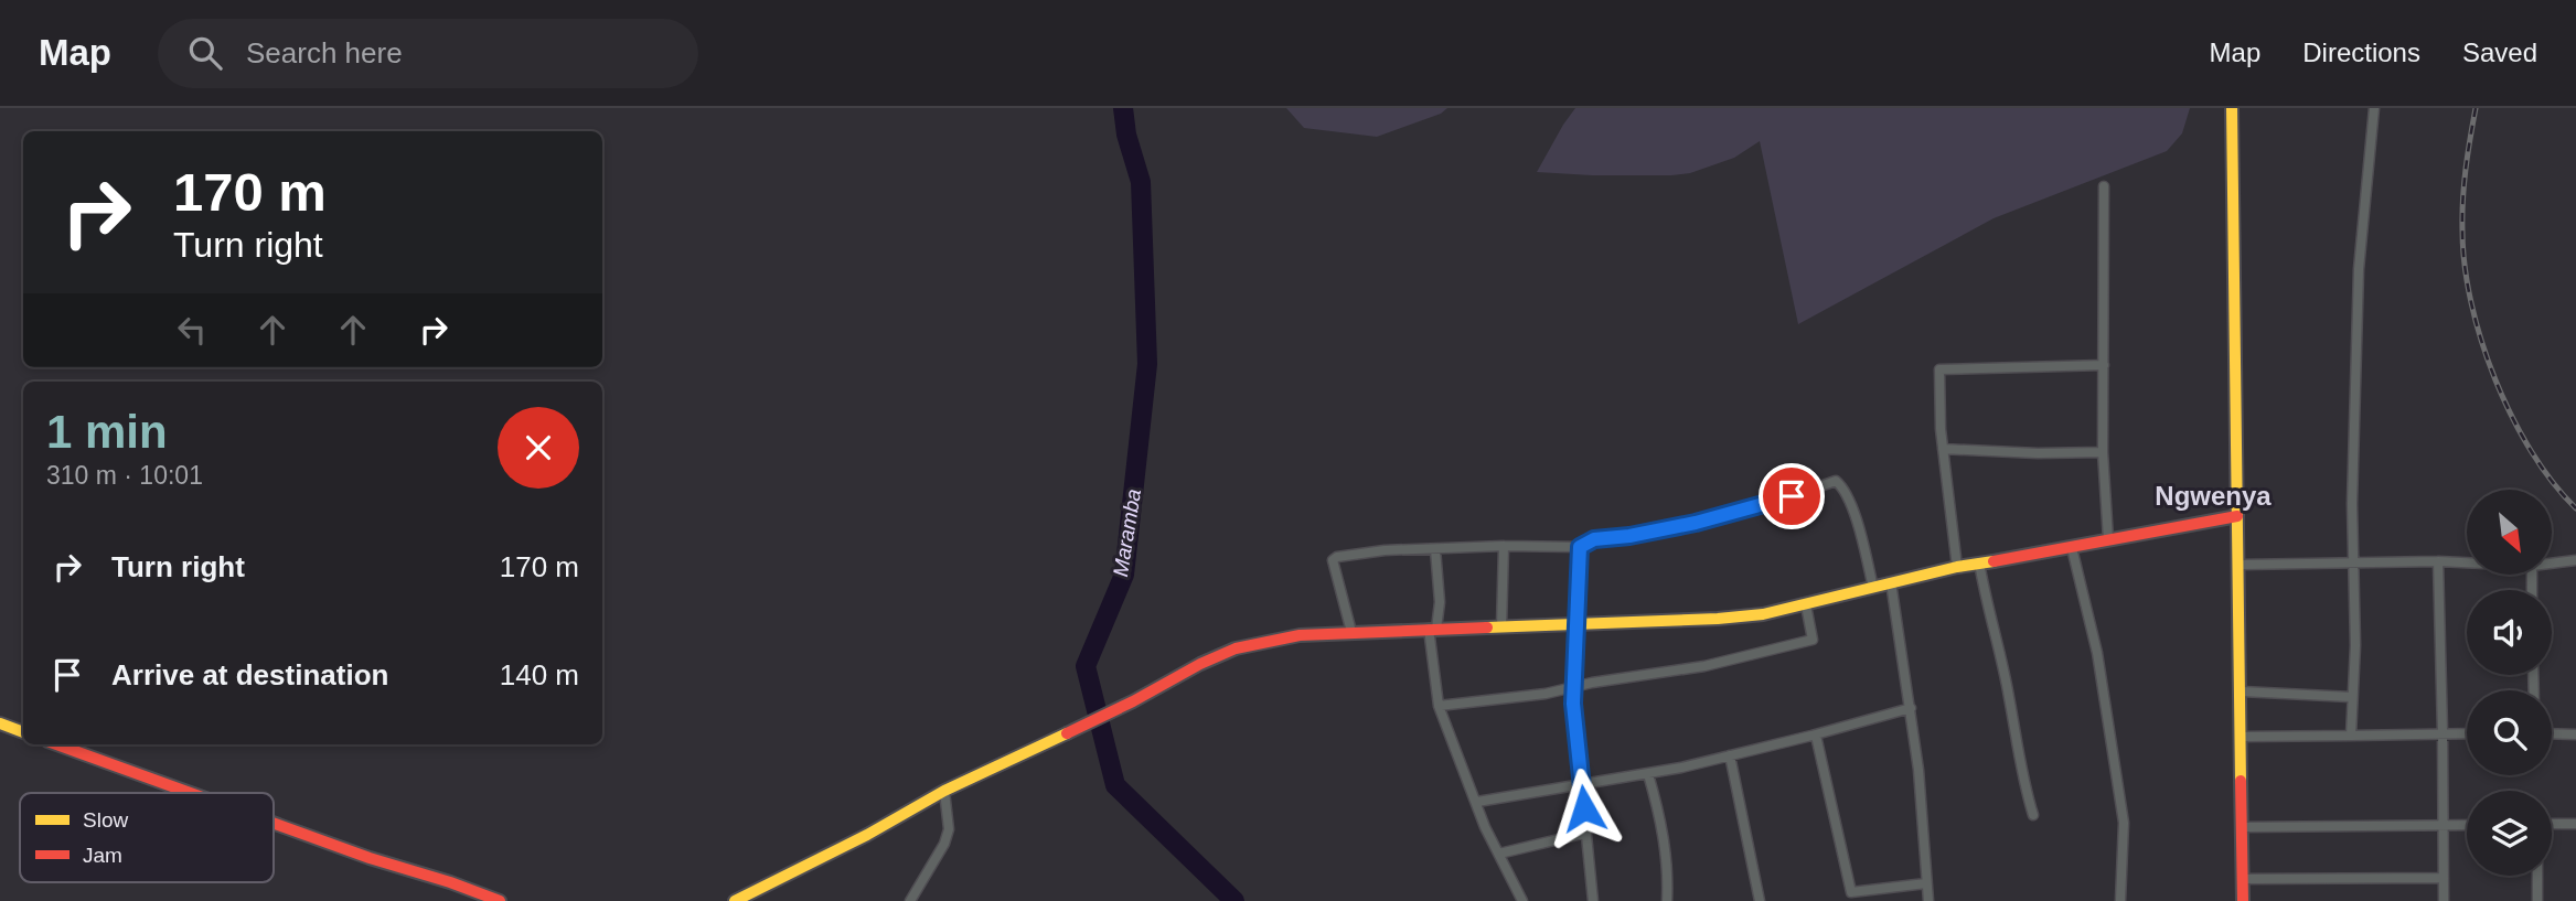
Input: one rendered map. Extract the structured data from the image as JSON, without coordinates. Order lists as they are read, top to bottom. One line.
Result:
{"districts":["Ngwenya"],"water":["Maramba"],"legend":["Slow","Jam"],"north":"bottom right","page":{"header":"Map","search":"Search here","nav":["Map","Directions","Saved"],"turn":["170 m","Turn right"],"heading":["1 min","310 m · 10:01"],"list":[{"name":"Turn right","value":"170 m"},{"name":"Arrive at destination","value":"140 m"}]}}
